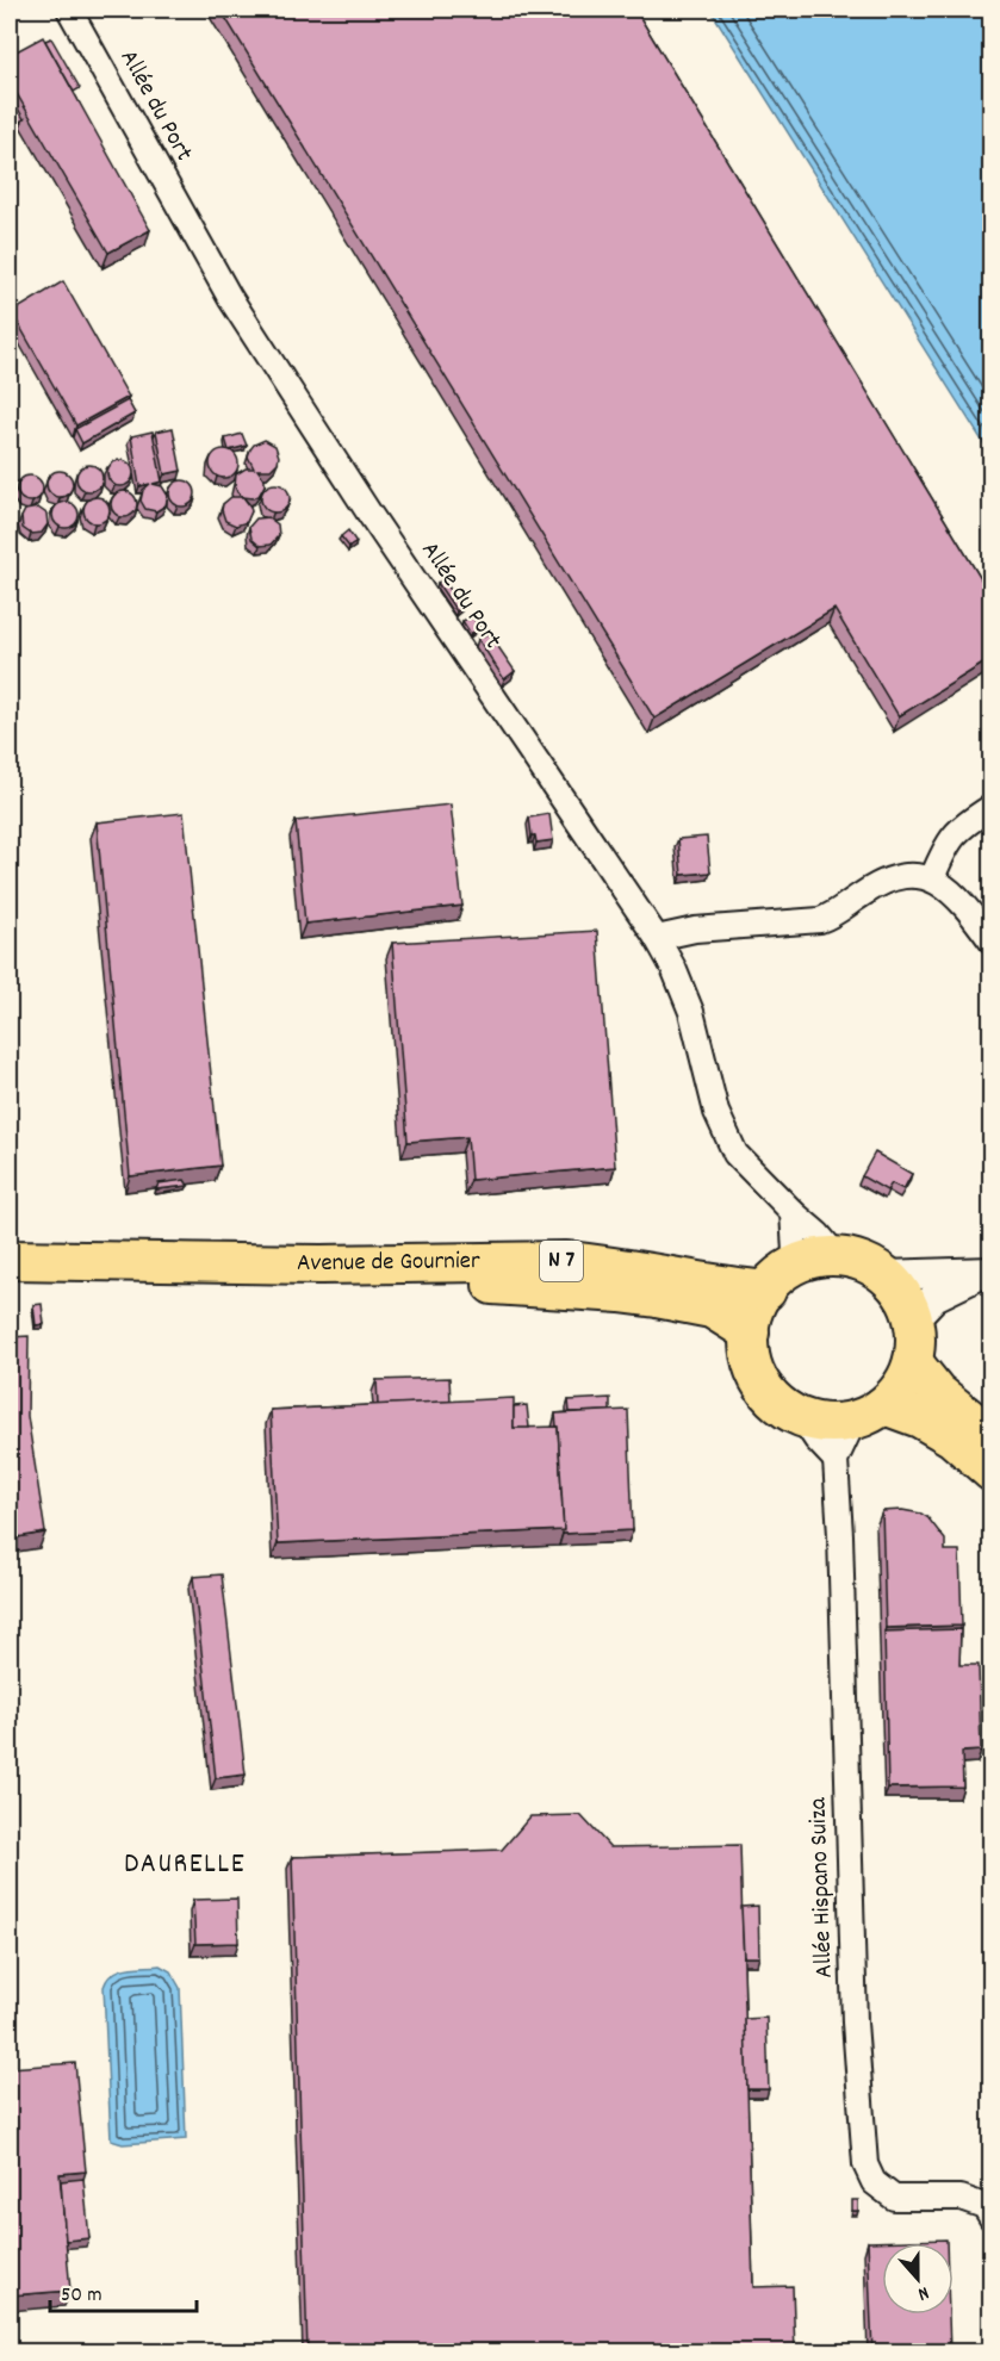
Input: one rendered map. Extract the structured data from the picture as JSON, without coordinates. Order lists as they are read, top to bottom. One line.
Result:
{"streets":{"main road":["N 7","Avenue de Gournier"],"street":["Allée du Port","Allée Hispano Suiza"]},"crossings":[["Allée du Port","Avenue de Gournier"],["Allée du Port","Allée Hispano Suiza"],["Avenue de Gournier","Allée Hispano Suiza"]],"districts":["DAURELLE"],"scale_bar":"50 m","north":"bottom"}
